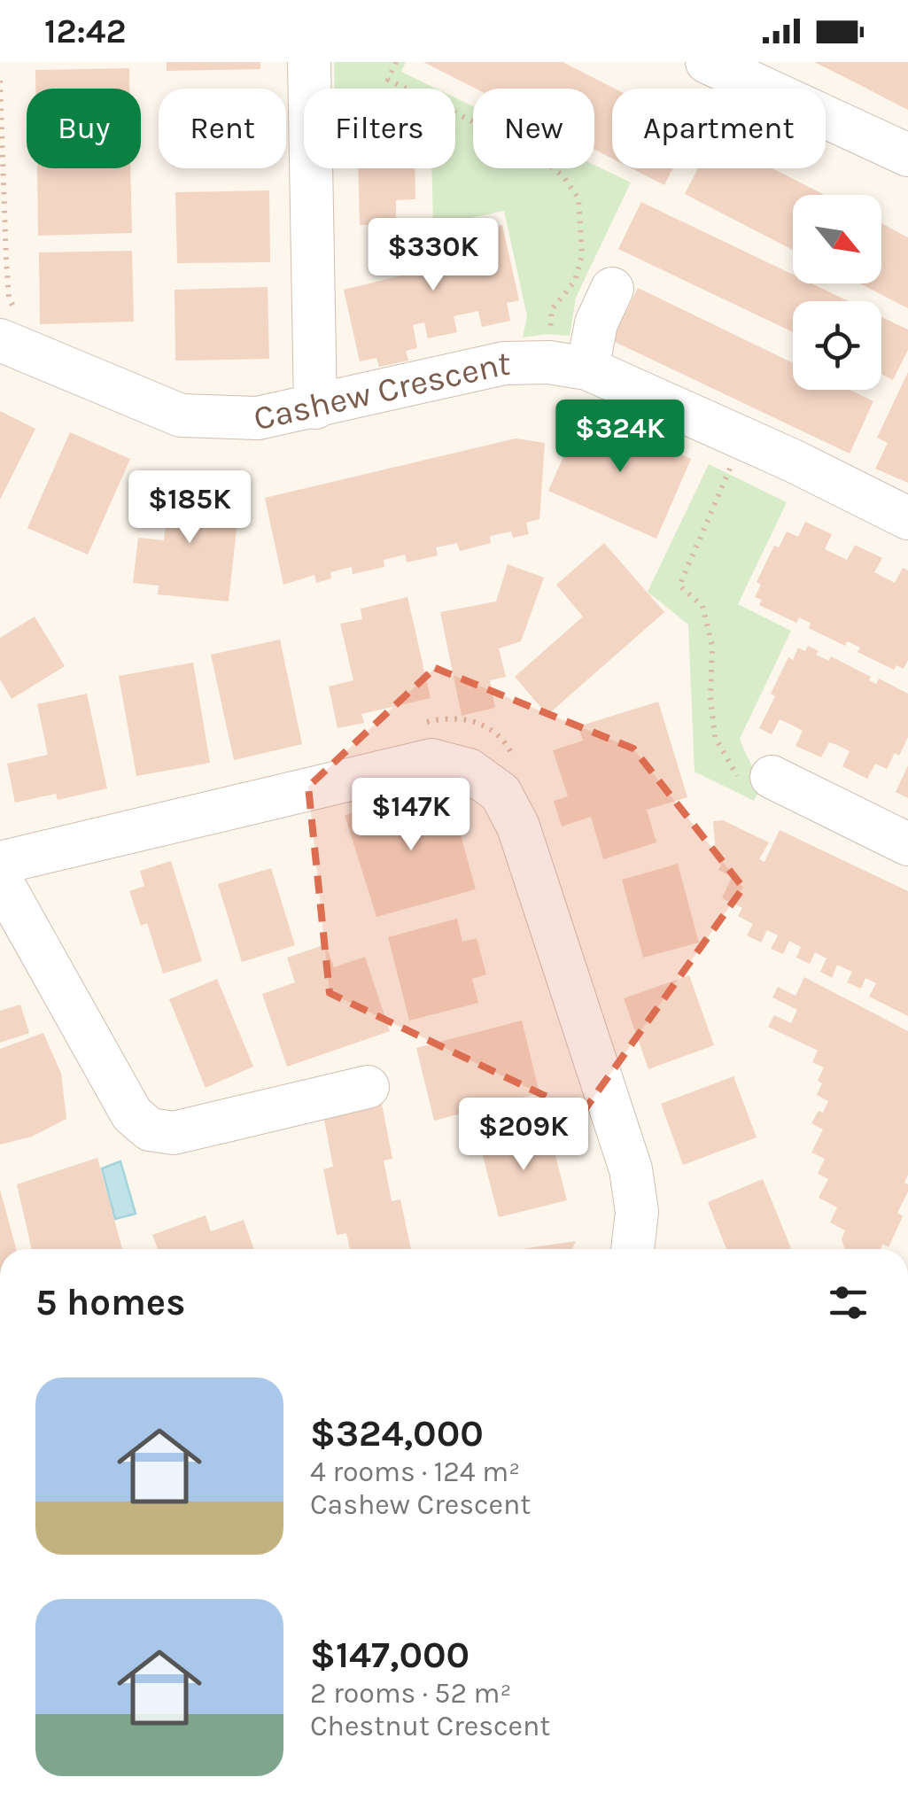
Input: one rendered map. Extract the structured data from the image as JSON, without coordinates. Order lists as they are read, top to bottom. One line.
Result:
{"streets":{"street":["Cashew Crescent"]},"north":"bottom right","page":{"status":"12:42","chip":["Buy","Rent","Filters","New","Apartment"],"price":["$330K","$324K","$185K","$147K","$209K"],"heading":"5 homes","list":[{"name":"$324,000","note":"4 rooms · 124 m² · Cashew Crescent"},{"name":"$147,000","note":"2 rooms · 52 m² · Chestnut Crescent"}]}}
